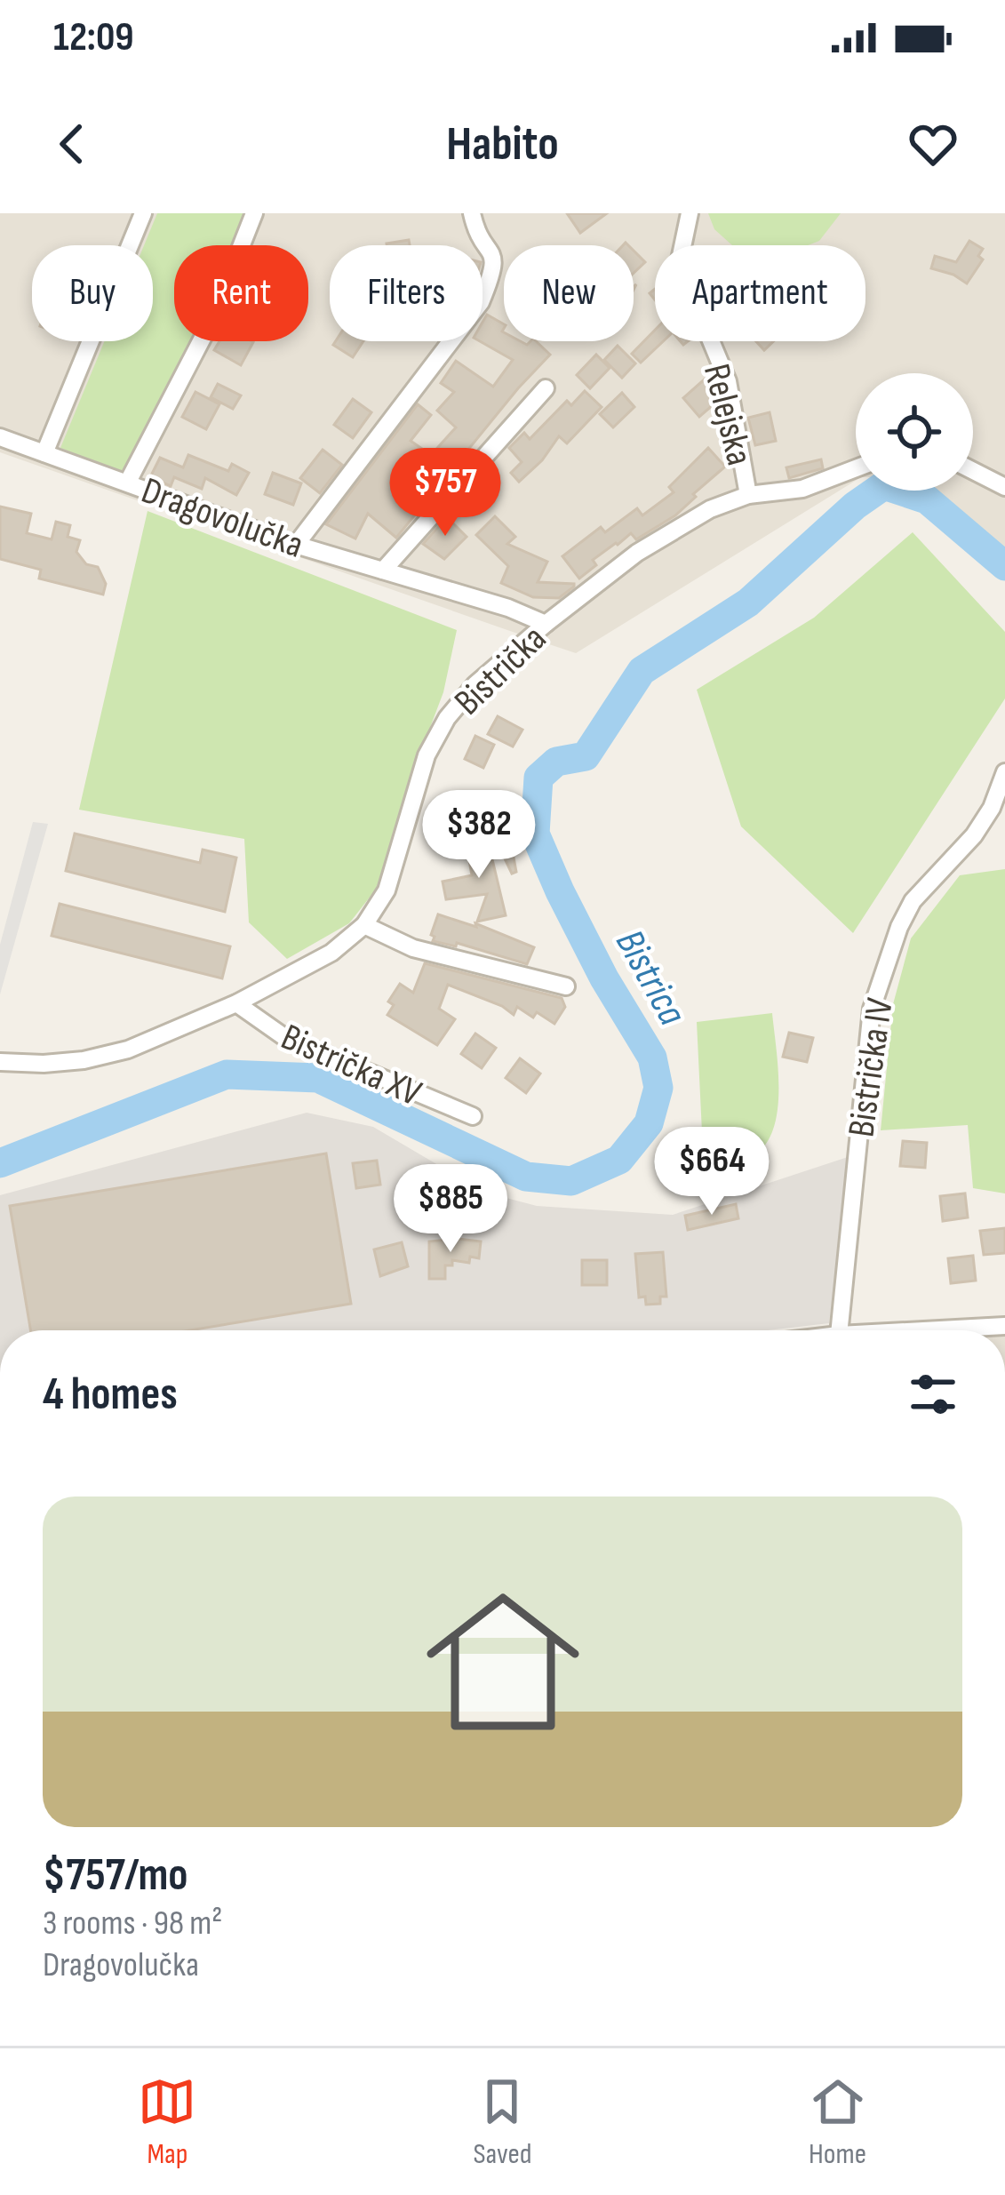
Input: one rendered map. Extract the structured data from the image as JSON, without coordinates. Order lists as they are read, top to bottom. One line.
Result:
{"streets":{"street":["Relejska","Dragovolučka","Bistrička","Bistrička XV","Bistrička IV"]},"crossings":[["Relejska","Bistrička"],["Dragovolučka","Bistrička"],["Bistrička","Bistrička XV"]],"water":["Bistrica"],"page":{"status":"12:09","header":"Habito","chip":["Buy","Rent","Filters","New","Apartment"],"price":["$757","$382","$664","$885"],"heading":"4 homes","list":[{"name":"$757/mo","note":"3 rooms · 98 m² · Dragovolučka"}],"tabs":["Map","Saved","Home"]}}
